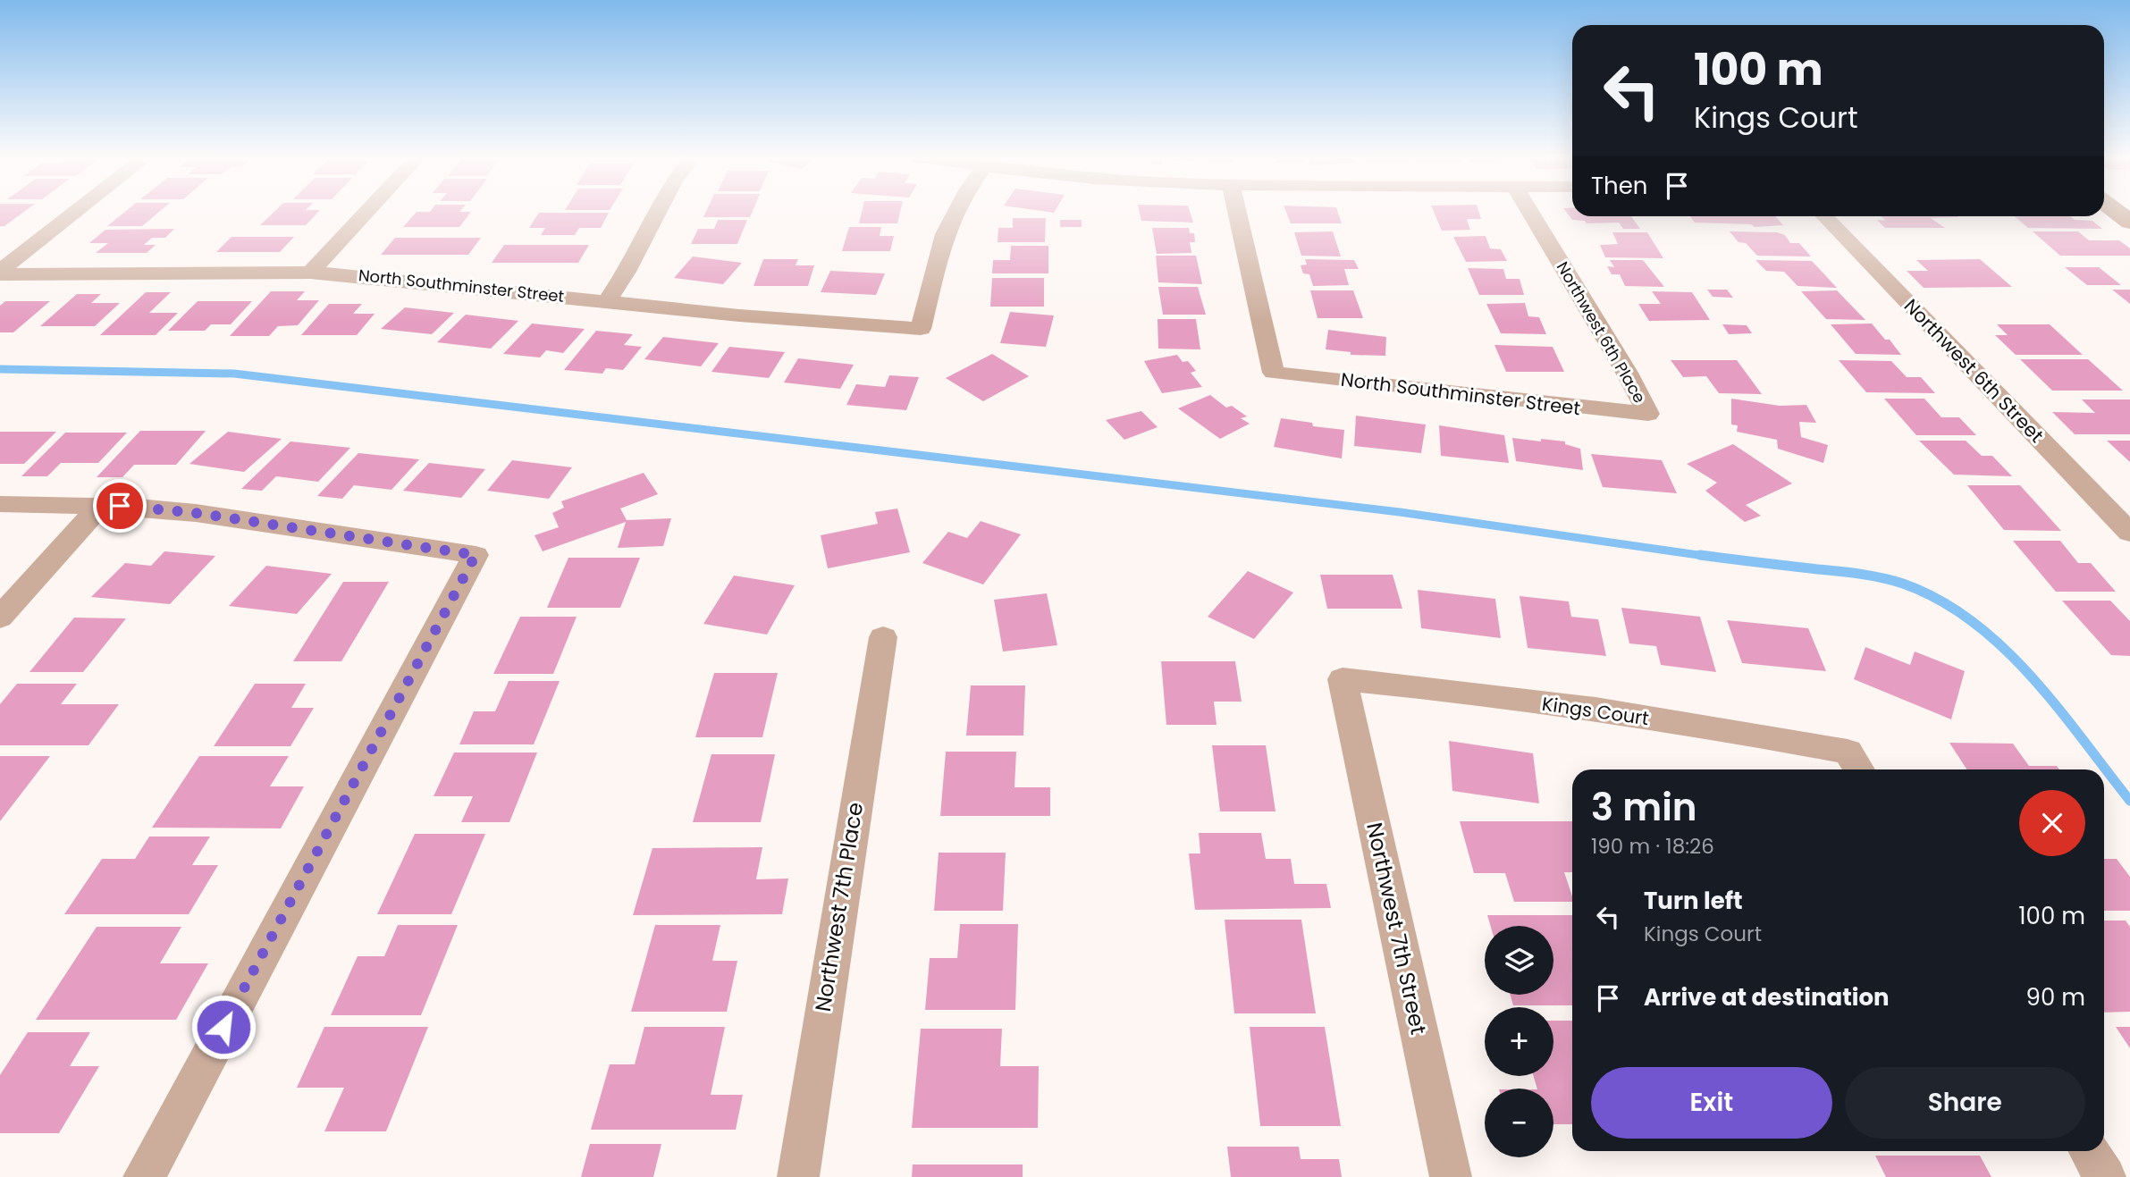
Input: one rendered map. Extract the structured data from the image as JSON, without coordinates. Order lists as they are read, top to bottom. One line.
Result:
{"streets":{"street":["North Southminster Street","Northwest 6th Place","Northwest 6th Street","Kings Court","Northwest 7th Place","Northwest 7th Street"]},"crossings":[["North Southminster Street","Northwest 6th Place"],["Kings Court","Northwest 7th Street"]],"page":{"turn":["100 m","Kings Court"],"then":"Then","heading":["3 min","190 m · 18:26"],"list":[{"name":"Turn left","note":"Kings Court","value":"100 m"},{"name":"Arrive at destination","value":"90 m"}],"map_buttons":["+","−"],"buttons":["Exit","Share"]}}
